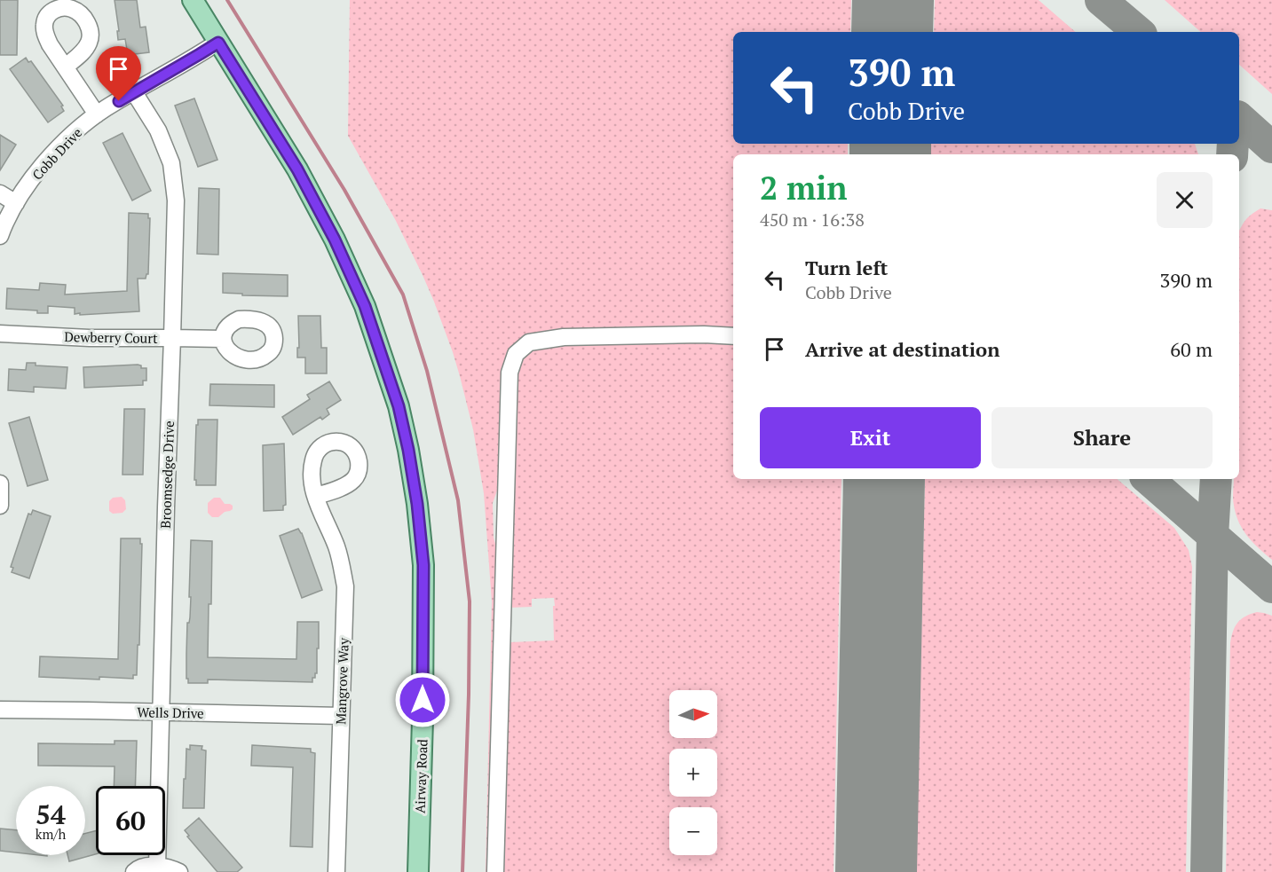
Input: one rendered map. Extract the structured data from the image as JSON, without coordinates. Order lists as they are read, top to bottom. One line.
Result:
{"streets":{"main road":["Airway Road"],"street":["Cobb Drive","Dewberry Court","Broomsedge Drive","Mangrove Way","Wells Drive"]},"crossings":[["Cobb Drive","Broomsedge Drive"],["Cobb Drive","Airway Road"],["Dewberry Court","Broomsedge Drive"],["Broomsedge Drive","Wells Drive"],["Mangrove Way","Wells Drive"]],"north":"right","page":{"turn":["390 m","Cobb Drive"],"heading":["2 min","450 m · 16:38"],"list":[{"name":"Turn left","note":"Cobb Drive","value":"390 m"},{"name":"Arrive at destination","value":"60 m"}],"buttons":["Exit","Share"],"map_buttons":["+","−"],"speed":"54 km/h","limit":"60"}}
